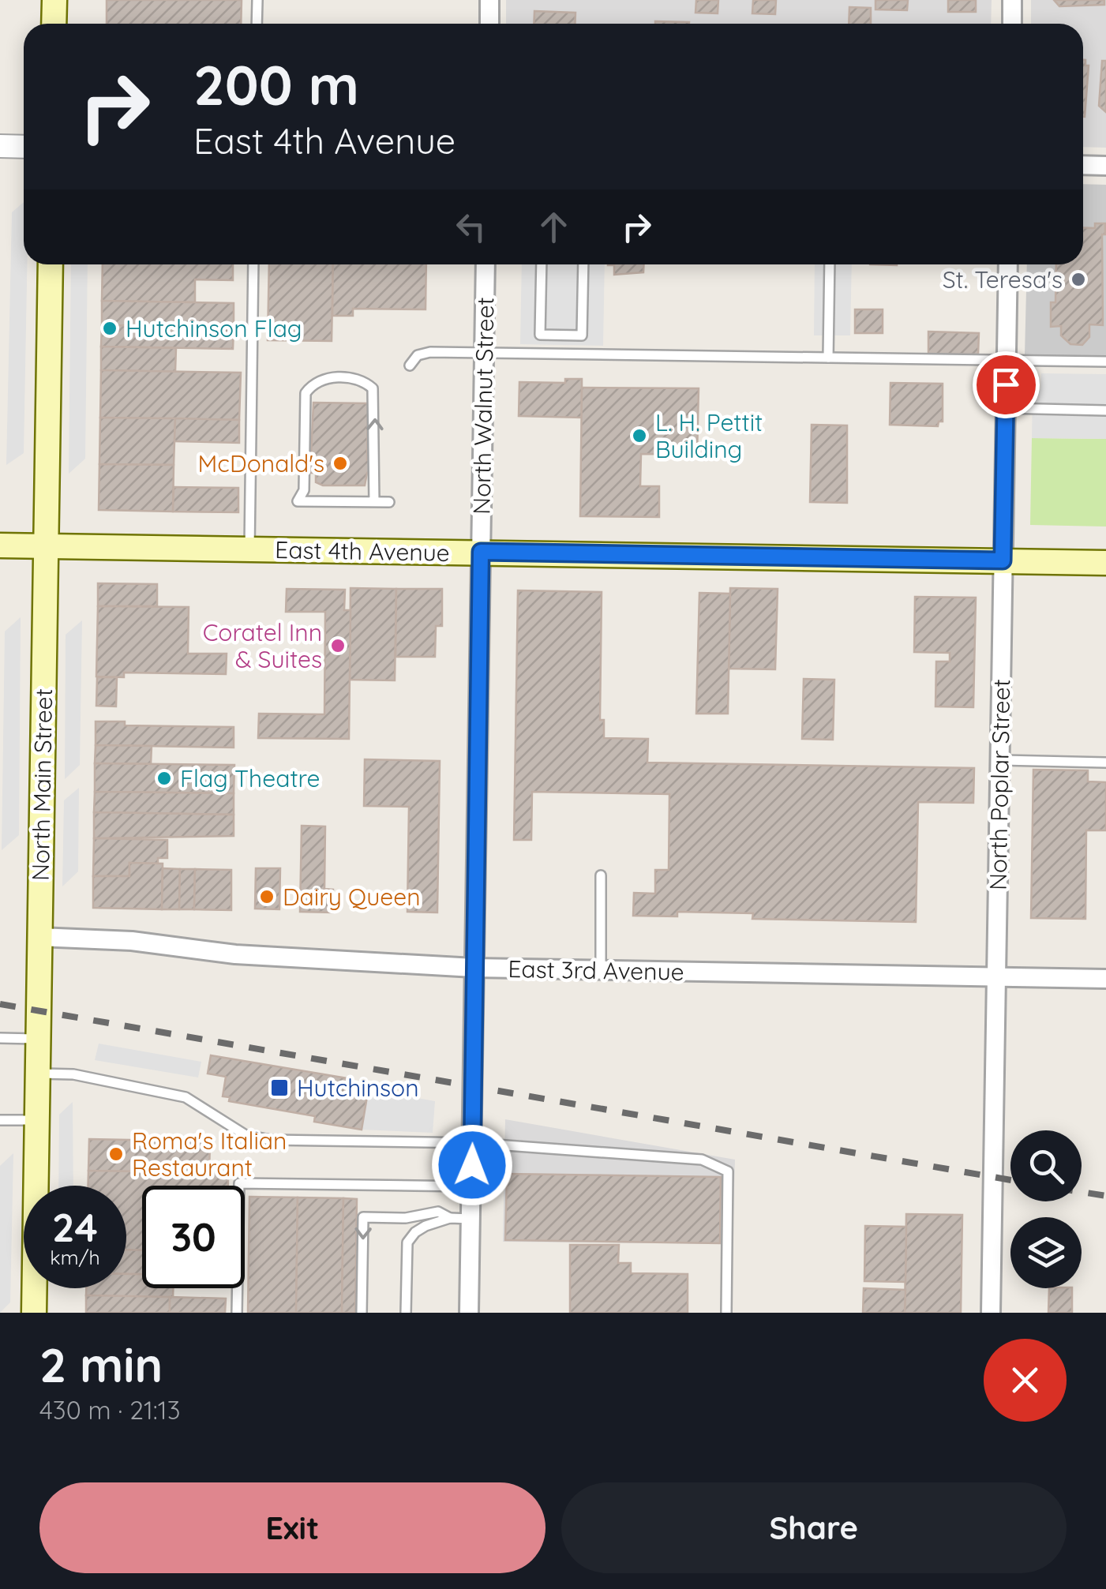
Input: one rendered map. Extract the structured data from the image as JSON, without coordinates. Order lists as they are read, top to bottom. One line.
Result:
{"streets":{"main road":["East 4th Avenue","North Main Street"],"street":["North Walnut Street","North Poplar Street","East 3rd Avenue"]},"crossings":[["North Walnut Street","East 4th Avenue"],["North Walnut Street","East 3rd Avenue"],["East 4th Avenue","North Main Street"],["East 4th Avenue","North Poplar Street"],["North Main Street","East 3rd Avenue"],["North Poplar Street","East 3rd Avenue"]],"places":{"other":["St. Teresa's","Hutchinson Flag","L. H. Pettit Building","McDonald's","Coratel Inn & Suites","Flag Theatre","Dairy Queen","Roma's Italian Restaurant"],"transit":["Hutchinson"]},"page":{"turn":["200 m","East 4th Avenue"],"speed":"24 km/h","limit":"30","heading":["2 min","430 m · 21:13"],"buttons":["Exit","Share"]}}
